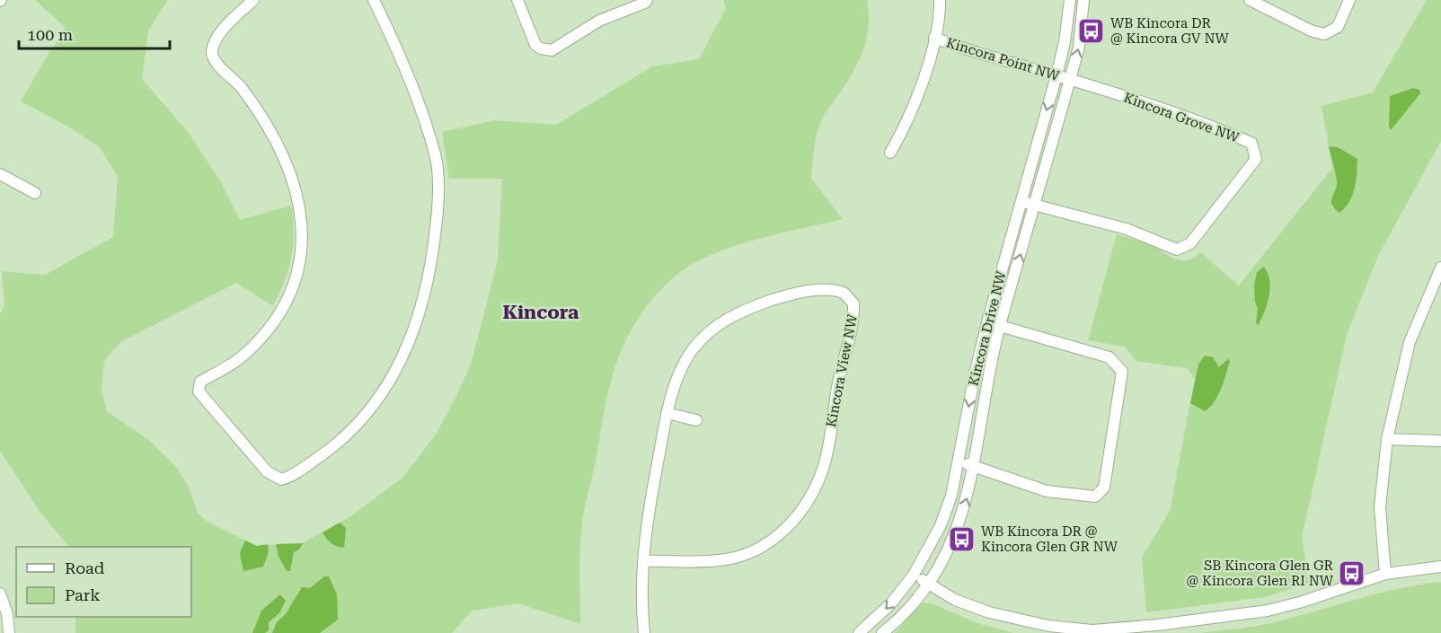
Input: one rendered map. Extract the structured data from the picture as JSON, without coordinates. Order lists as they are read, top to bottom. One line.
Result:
{"streets":{"street":["Kincora Point NW","Kincora Grove NW","Kincora Drive NW","Kincora View NW"]},"crossings":[["Kincora Point NW","Kincora Grove NW"],["Kincora Point NW","Kincora Drive NW"],["Kincora Grove NW","Kincora Drive NW"]],"districts":["Kincora"],"places":{"bus stop":["WB Kincora DR @ Kincora GV NW","WB Kincora DR @ Kincora Glen GR NW","SB Kincora Glen GR @ Kincora Glen RI NW"]},"legend":["Road","Park"],"scale_bar":"100 m"}
